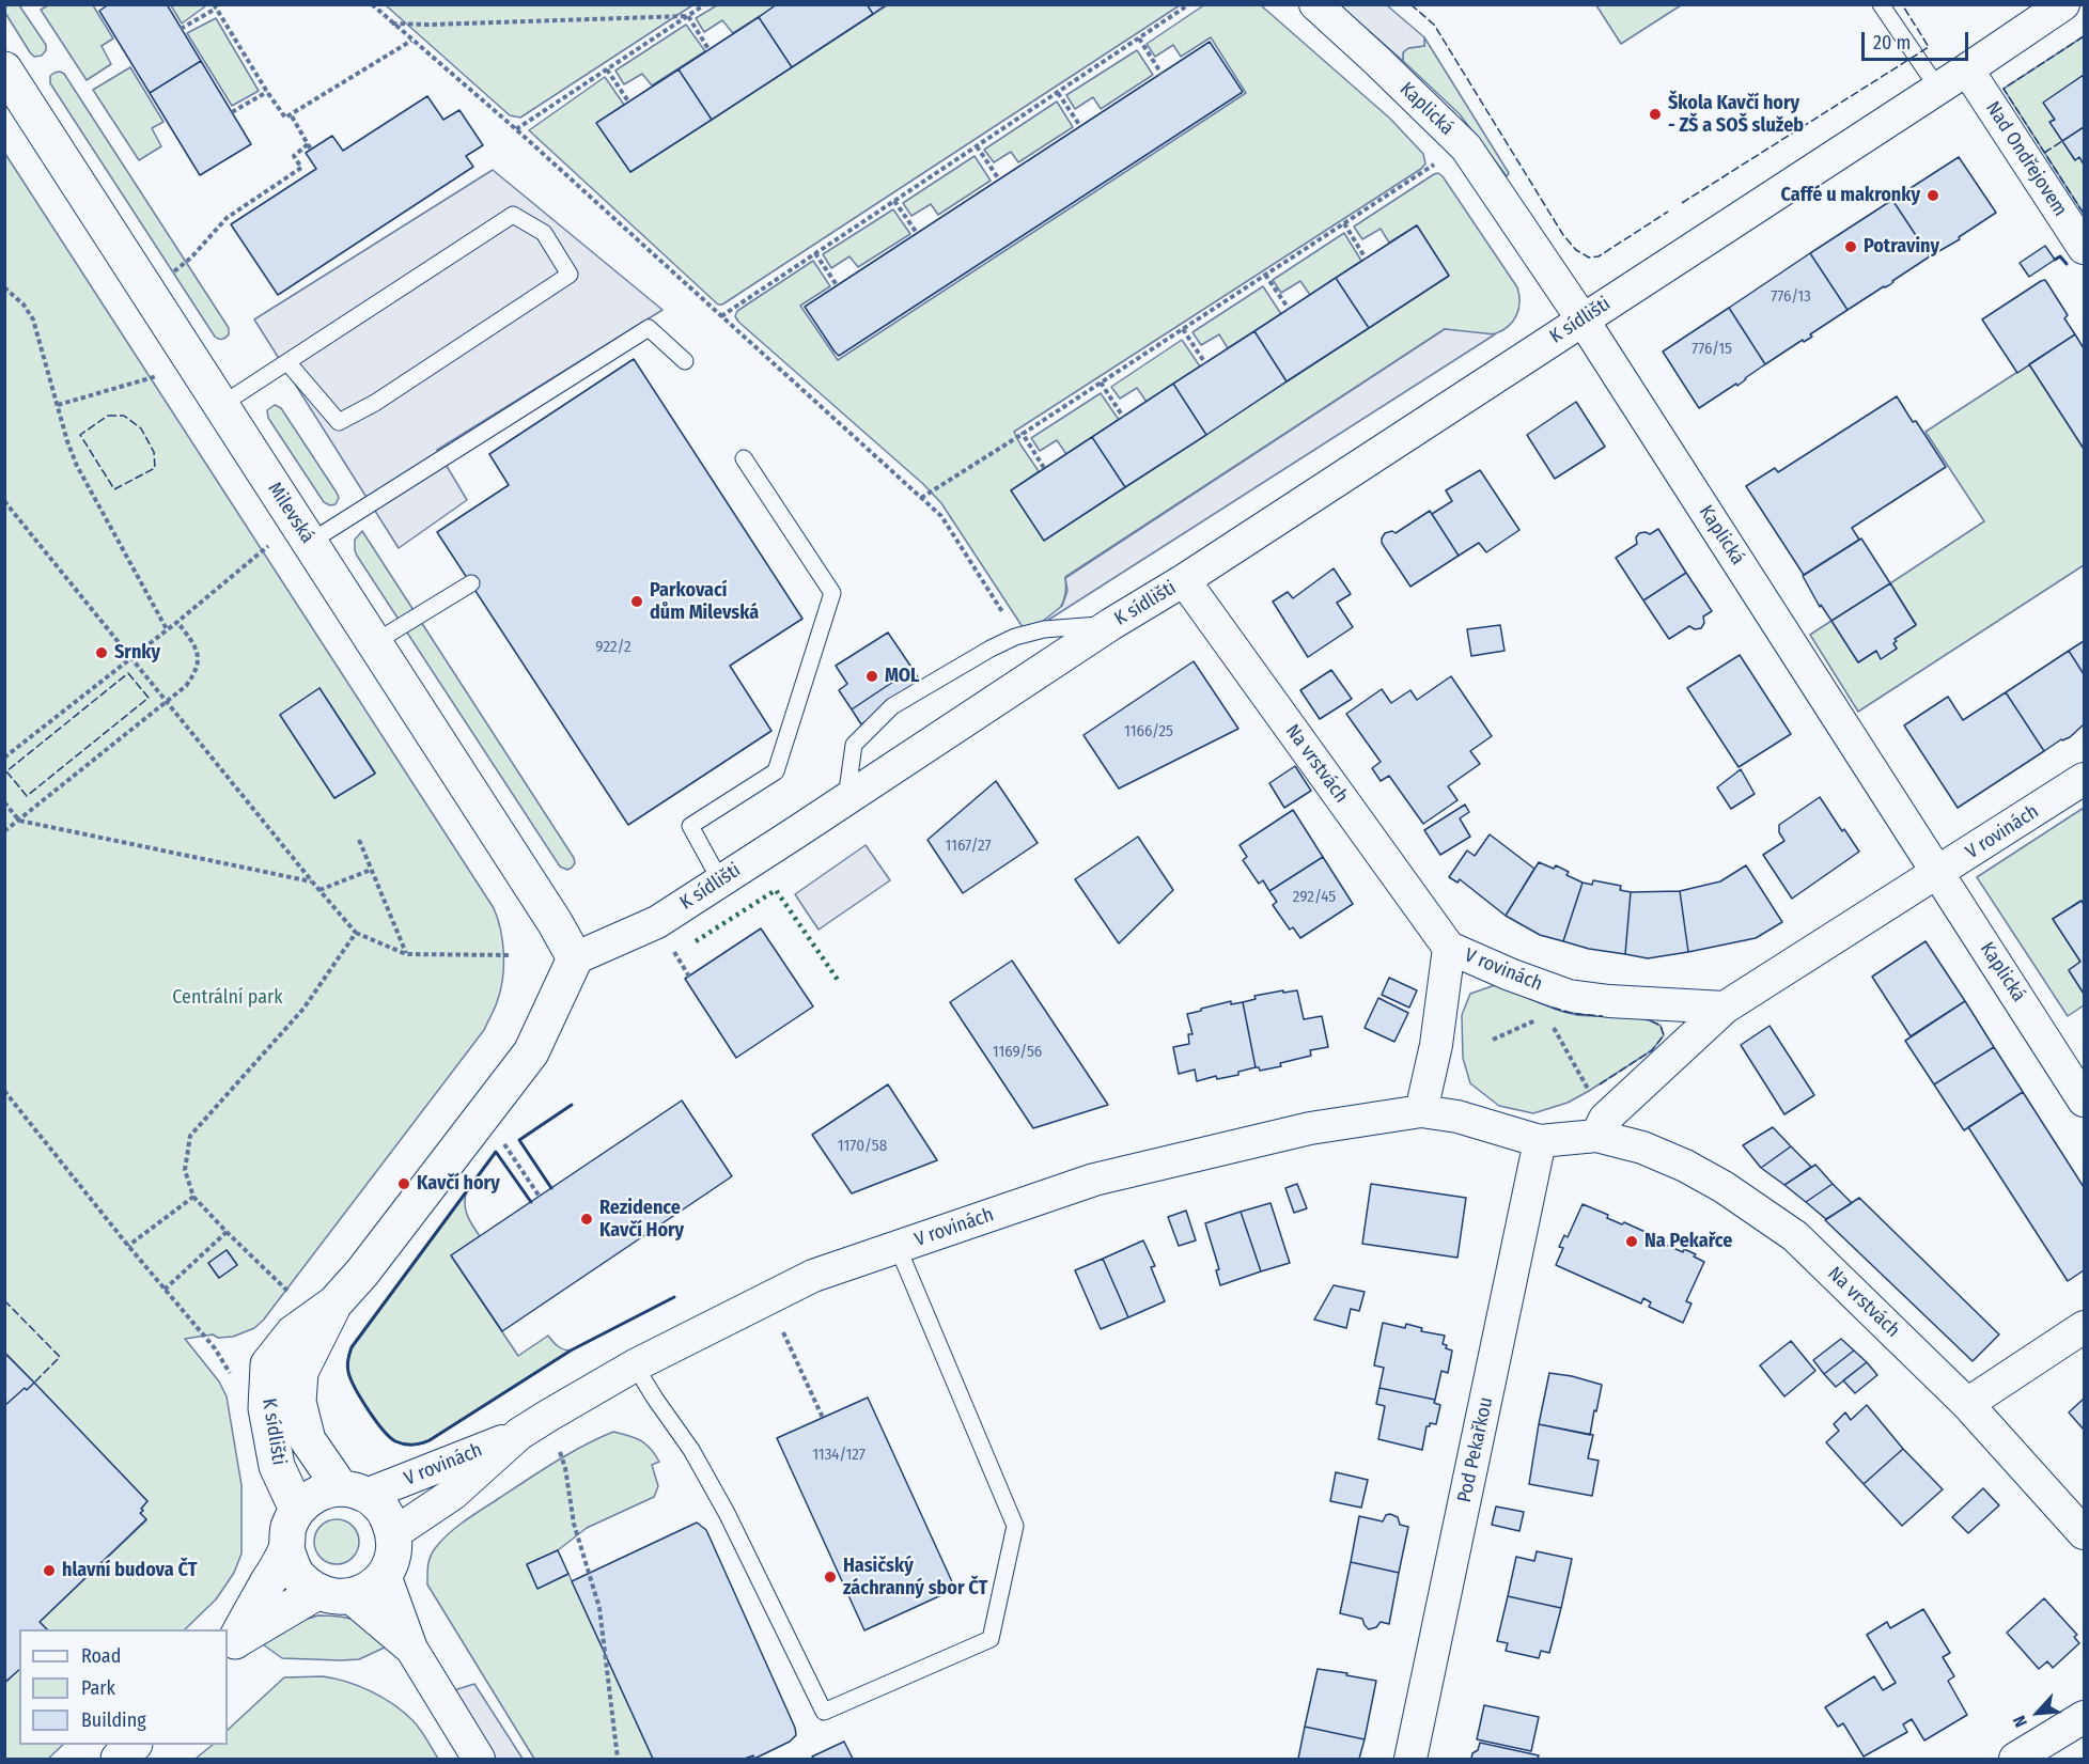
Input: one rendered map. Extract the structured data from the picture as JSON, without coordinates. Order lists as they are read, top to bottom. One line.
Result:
{"streets":{"street":["Kaplická","Nad Ondřejovem","K sídlišti","Milevská","Na vrstvách","V rovinách","Pod Pekařkou"]},"crossings":[["Kaplická","K sídlišti"],["Kaplická","V rovinách"],["Nad Ondřejovem","K sídlišti"],["K sídlišti","Milevská"],["K sídlišti","Na vrstvách"],["K sídlišti","V rovinách"],["Na vrstvách","V rovinách"],["V rovinách","Pod Pekařkou"]],"parks":["Centrální park"],"places":["Škola Kavčí hory - ZŠ a SOŠ služeb","Caffé u makronky","Potraviny","Parkovací dům Milevská","Srnky","MOL","Kavčí hory","Rezidence Kavčí Hory","Na Pekařce","hlavní budova ČT","Hasičský záchranný sbor ČT"],"house_numbers":["776/13","776/15","922/2","1166/25","1167/27","292/45","1169/56","1170/58","1134/127"],"legend":["Road","Park","Building"],"scale_bar":"20 m","north":"bottom left"}
